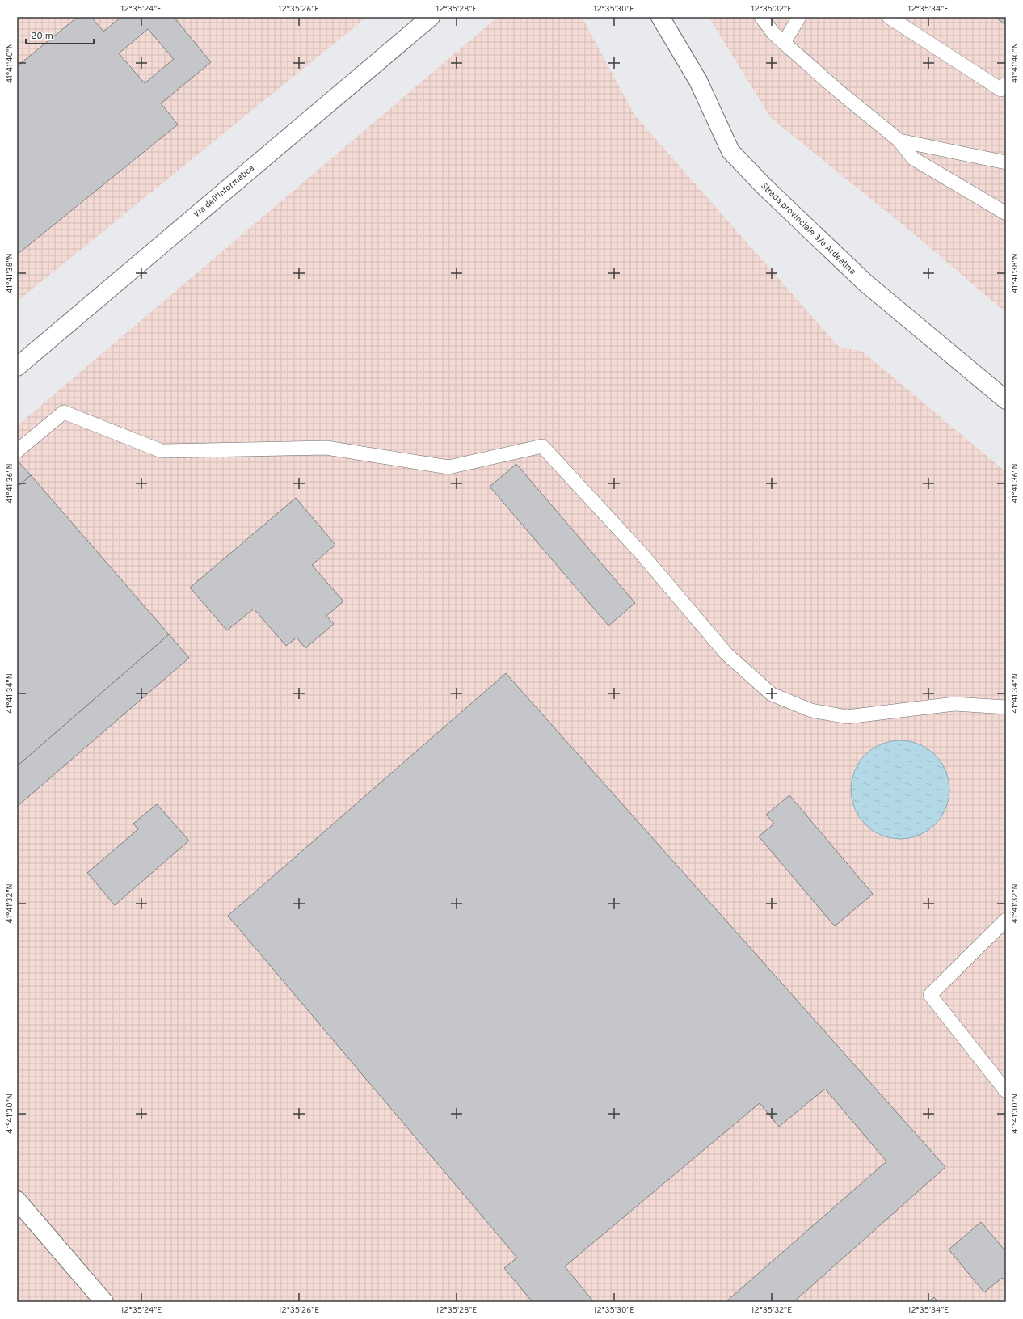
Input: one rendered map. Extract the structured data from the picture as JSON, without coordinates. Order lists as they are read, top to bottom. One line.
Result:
{"streets":{"street":["Via dell'Informatica","Strada provinciale 3/e Ardeatina"]},"scale_bar":"20 m","coordinates":["12°35'24\"E","12°35'26\"E","12°35'28\"E","12°35'30\"E","12°35'32\"E","12°35'34\"E","41°41'40\"N","41°41'38\"N","41°41'36\"N","41°41'34\"N","41°41'32\"N","41°41'30\"N"]}
